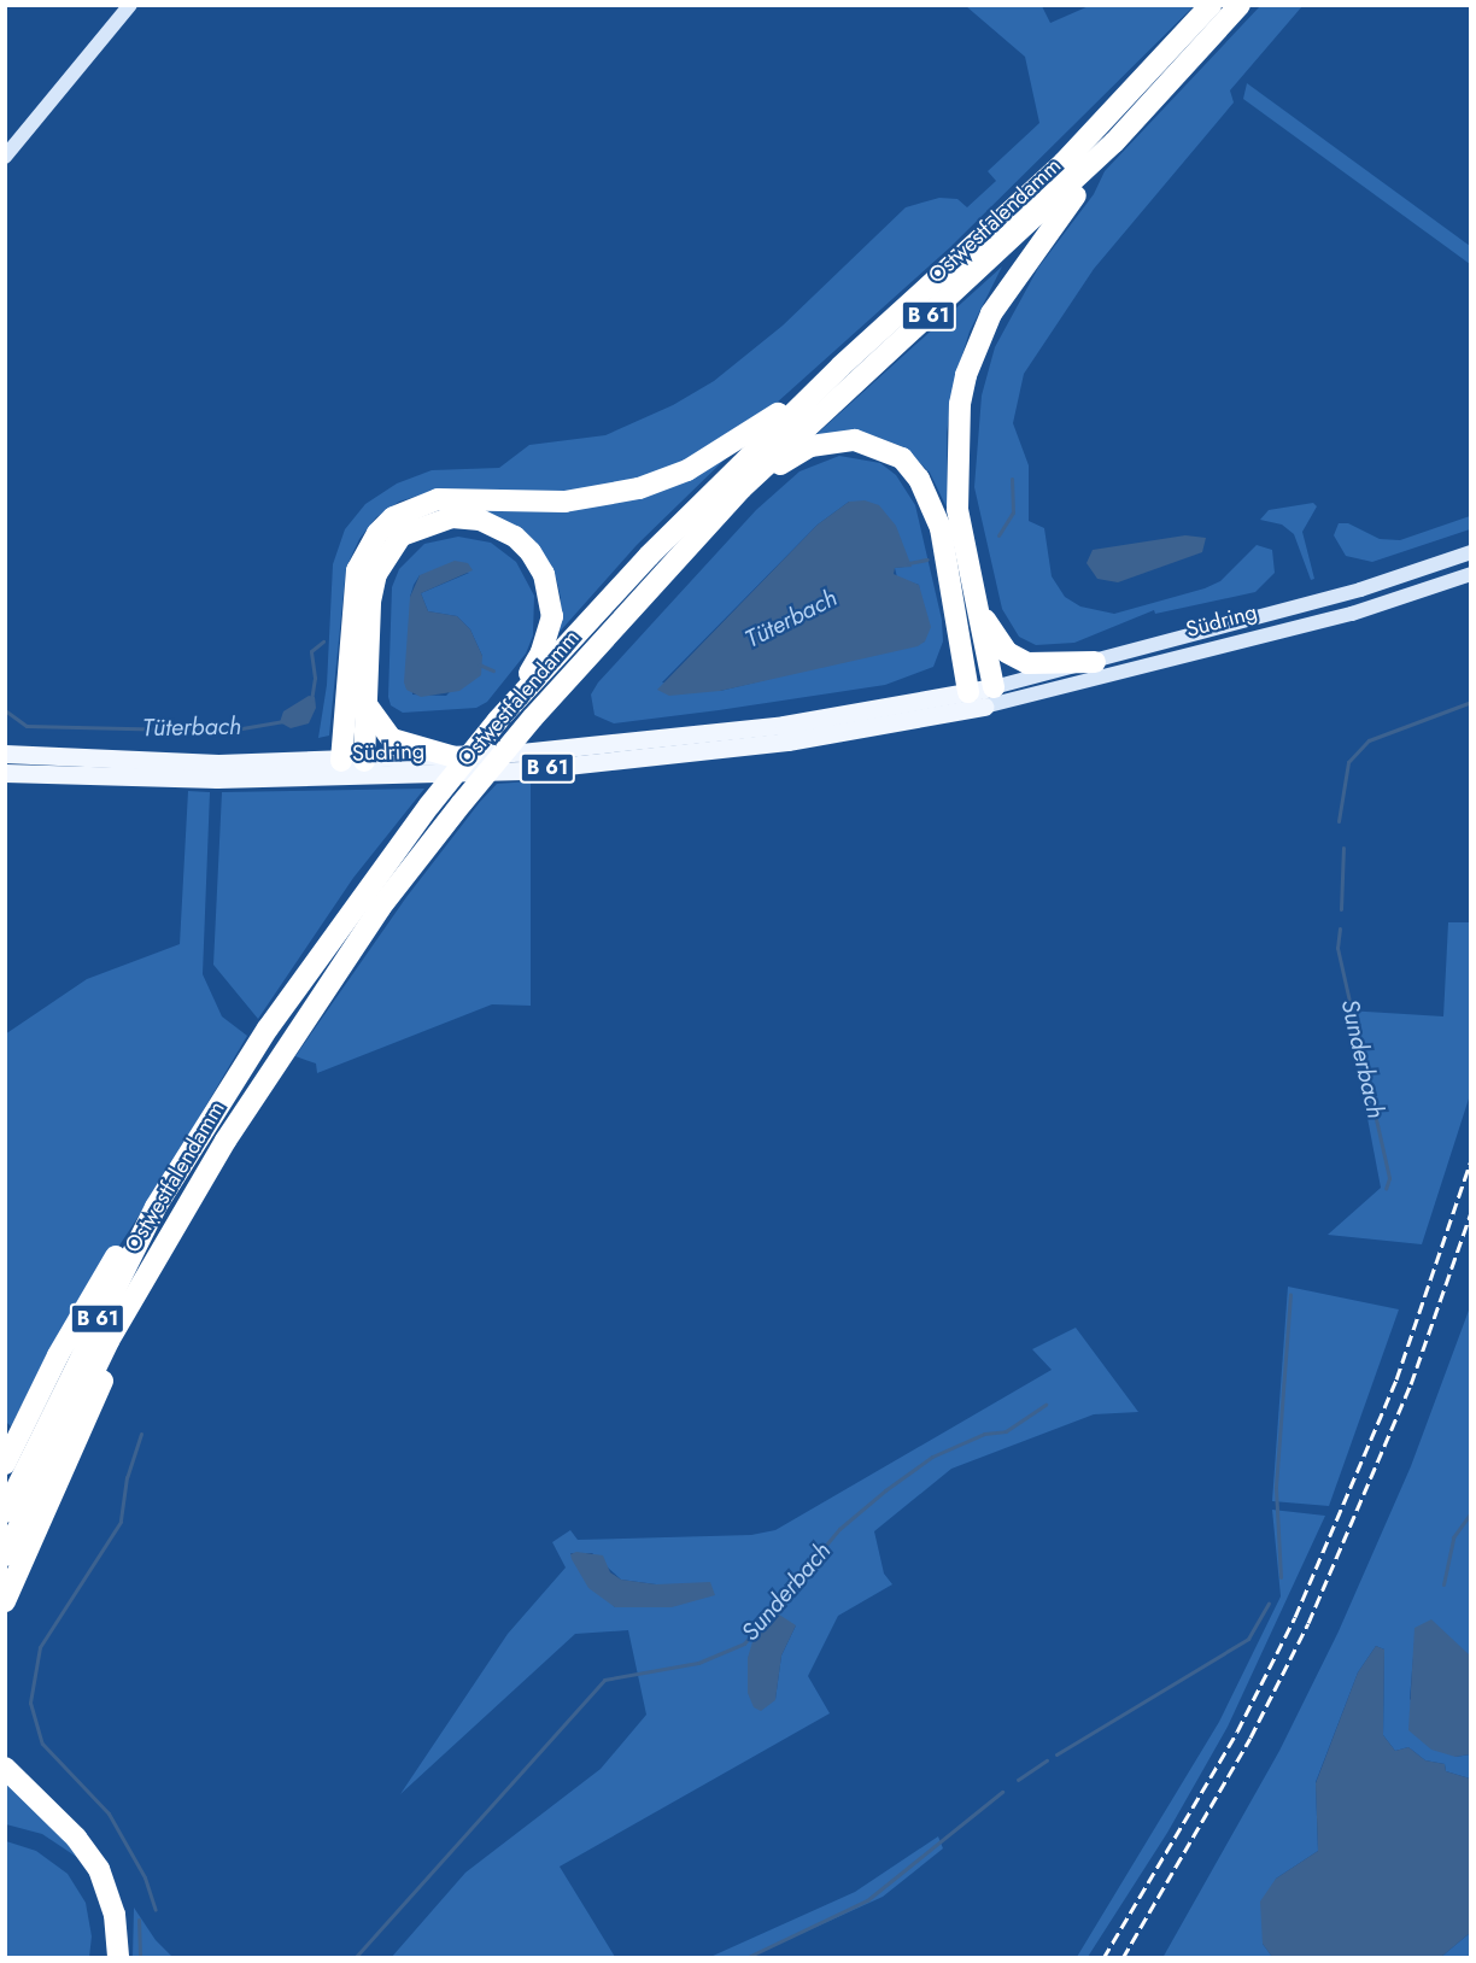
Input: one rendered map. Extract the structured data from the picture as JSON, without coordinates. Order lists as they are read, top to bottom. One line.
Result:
{"streets":{"highway":["Ostwestfalendamm","B 61"],"main road":["Südring"]},"crossings":[["Ostwestfalendamm","B 61"],["B 61","Südring"]],"water":["Tüterbach","Sunderbach"]}
